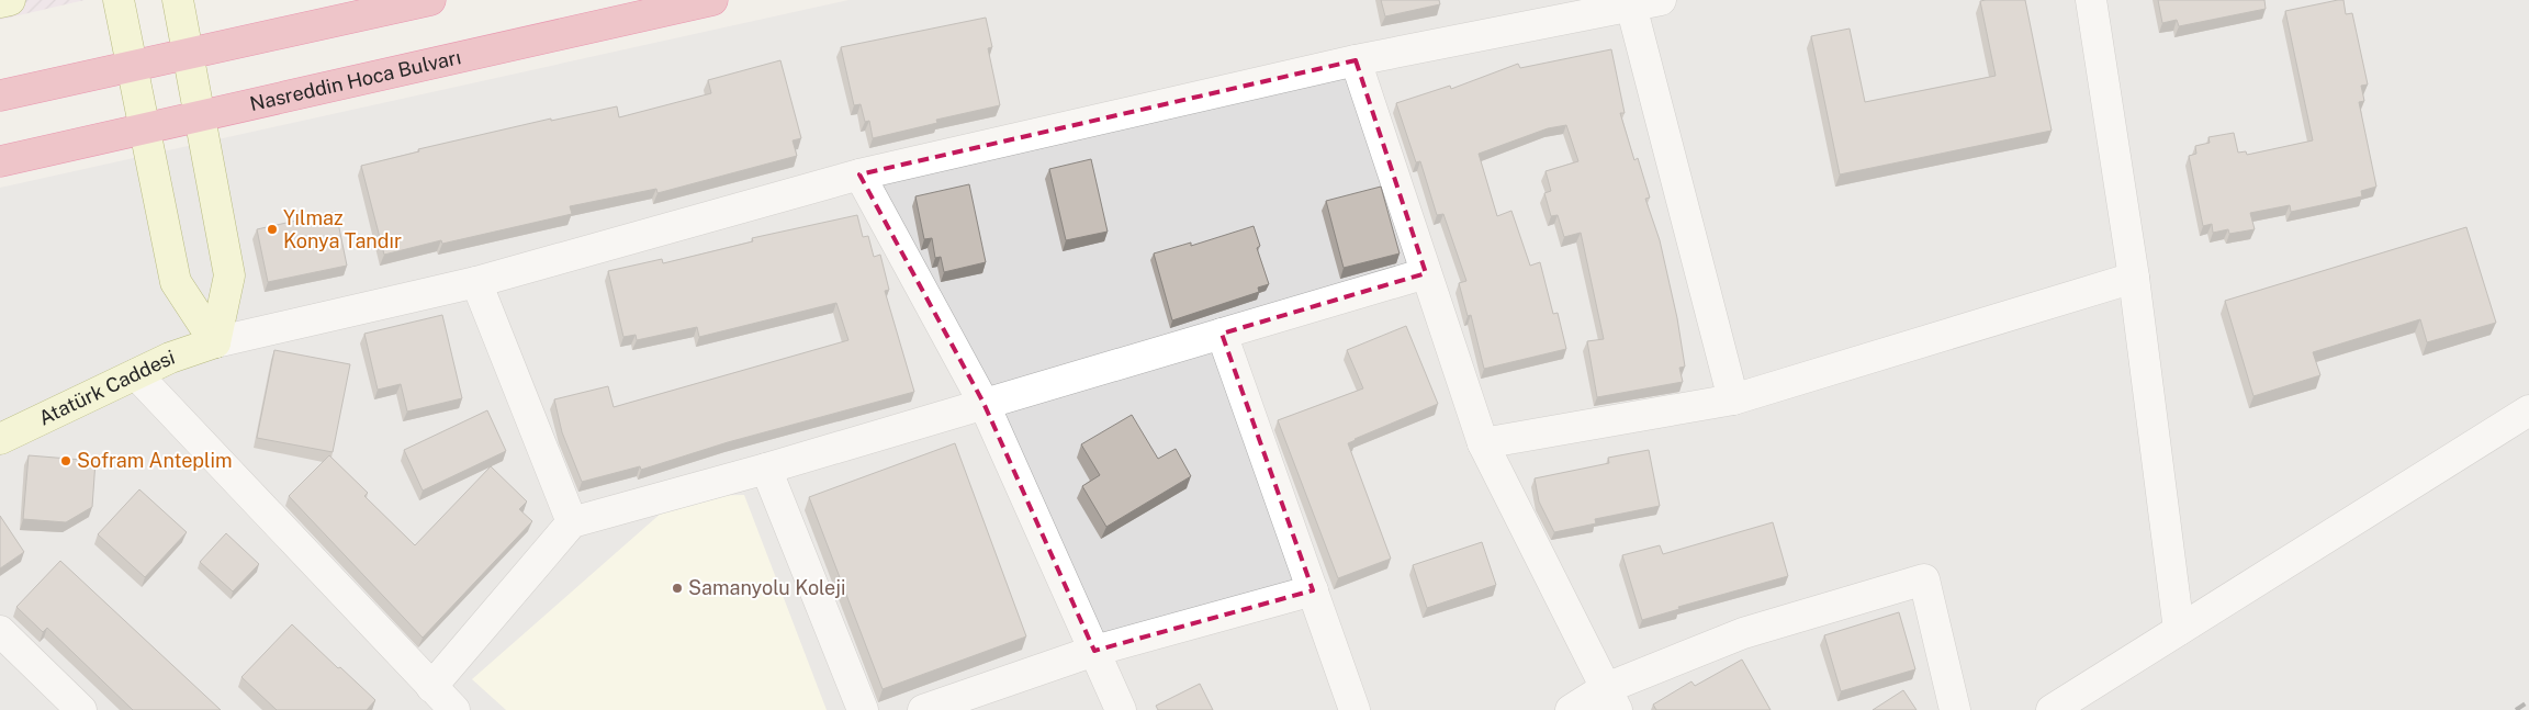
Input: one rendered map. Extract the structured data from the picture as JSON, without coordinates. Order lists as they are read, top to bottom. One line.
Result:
{"streets":{"highway":["Nasreddin Hoca Bulvarı"],"street":["Atatürk Caddesi"]},"places":["Yılmaz Konya Tandır","Sofram Anteplim","Samanyolu Koleji"]}
